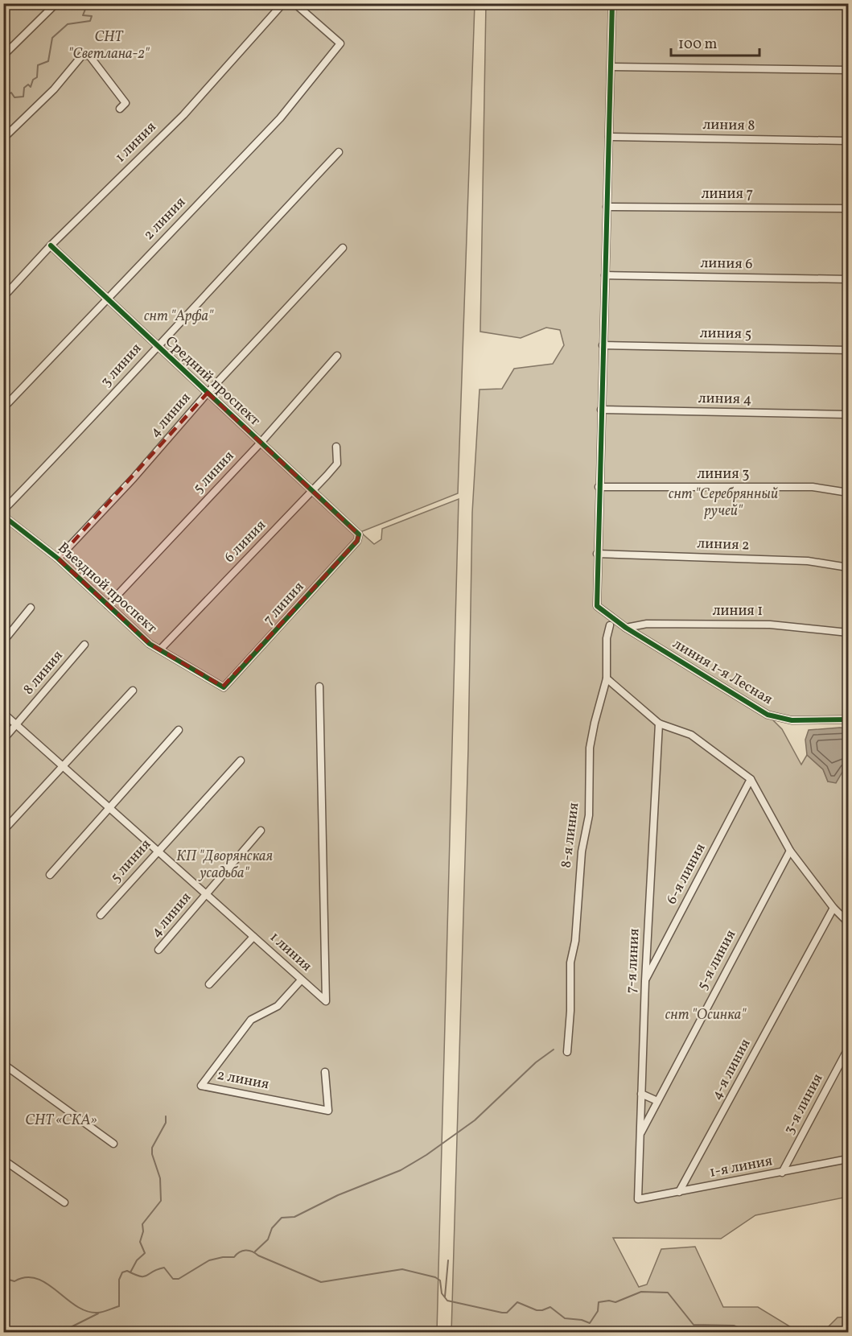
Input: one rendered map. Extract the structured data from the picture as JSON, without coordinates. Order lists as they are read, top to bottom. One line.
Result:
{"streets":{"street":["линия 8","1 линия","линия 7","2 линия","линия 6","линия 5","3 линия","Средний проспект","линия 4","4 линия","5 линия","линия 3","6 линия","линия 2","Въездной проспект","7 линия","линия 1","линия 1-я Лесная","8 линия","8-я линия","6-я линия","5-я линия","7-я линия","4-я линия","3-я линия","1-я линия"]},"crossings":[["1 линия","2 линия"],["1 линия","Средний проспект"],["1 линия","4 линия"],["1 линия","5 линия"],["1 линия","8 линия"],["2 линия","Средний проспект"],["3 линия","Средний проспект"],["Средний проспект","4 линия"],["Средний проспект","5 линия"],["Средний проспект","6 линия"],["Средний проспект","7 линия"],["4 линия","Въездной проспект"],["5 линия","Въездной проспект"],["6 линия","Въездной проспект"],["линия 2","линия 1-я Лесная"],["Въездной проспект","7 линия"],["линия 1","линия 1-я Лесная"],["6-я линия","7-я линия"],["5-я линия","7-я линия"],["7-я линия","1-я линия"],["4-я линия","1-я линия"],["3-я линия","1-я линия"]],"parks":["СНТ \"Светлана-2\"","снт \"Арфа\"","снт \"Серебрянный ручей\"","КП \"Дворянская усадьба\"","снт \"Осинка\"","СНТ «СКА»"],"scale_bar":"100 m"}
